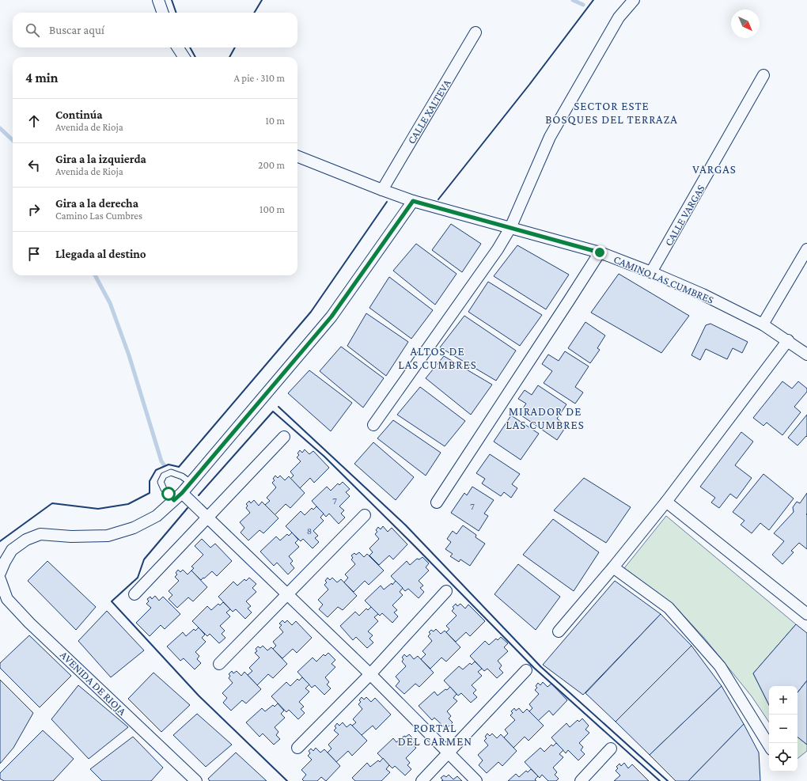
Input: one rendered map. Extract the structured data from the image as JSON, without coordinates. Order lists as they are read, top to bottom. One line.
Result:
{"streets":{"street":["CALLE XALTEVA","CALLE VARGAS","CAMINO LAS CUMBRES","AVENIDA DE RIOJA"]},"crossings":[["CALLE XALTEVA","CAMINO LAS CUMBRES"],["CALLE VARGAS","CAMINO LAS CUMBRES"]],"districts":["SECTOR ESTE BOSQUES DEL TERRAZA","VARGAS","ALTOS DE LAS CUMBRES","MIRADOR DE LAS CUMBRES","PORTAL DEL CARMEN"],"house_numbers":["7","7","8"],"north":"bottom right","page":{"search":"Buscar aquí","heading":["4 min","A pie · 310 m"],"list":[["Continúa","Avenida de Rioja","10 m"],["Gira a la izquierda","Avenida de Rioja","200 m"],["Gira a la derecha","Camino Las Cumbres","100 m"],"Llegada al destino"],"map_buttons":["+","−"]}}
